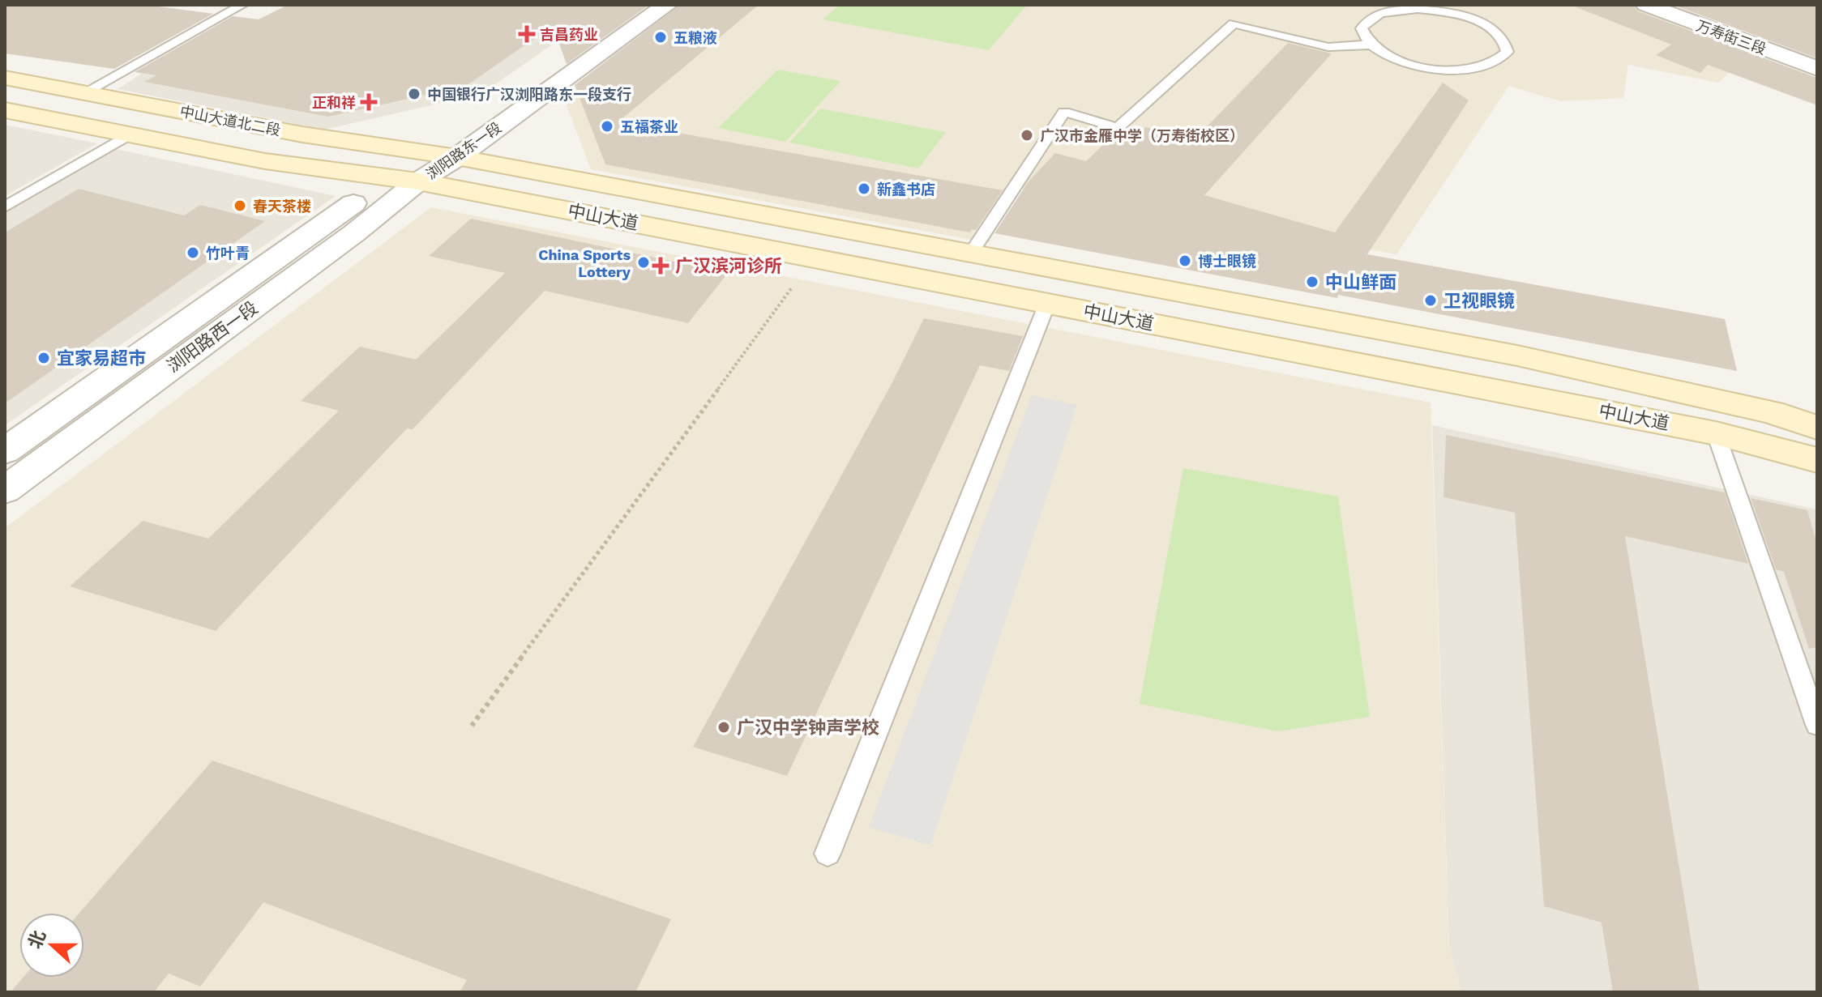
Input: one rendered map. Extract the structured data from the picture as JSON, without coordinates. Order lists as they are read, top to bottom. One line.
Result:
{"streets":{"main road":["中山大道北二段","中山大道"],"street":["万寿街三段","浏阳路东一段","浏阳路西一段"]},"crossings":[["中山大道北二段","浏阳路东一段"],["中山大道北二段","中山大道"],["中山大道北二段","浏阳路西一段"],["浏阳路东一段","中山大道"],["浏阳路东一段","浏阳路西一段"],["中山大道","浏阳路西一段"]],"places":{"health":["吉昌药业","正和祥","广汉滨河诊所"],"other":["五粮液","中国银行广汉浏阳路东一段支行","五福茶业","广汉市金雁中学（万寿街校区）","新鑫书店","春天茶楼","竹叶青","博士眼镜","China Sports Lottery","中山鲜面","卫视眼镜","宜家易超市","广汉中学钟声学校"]},"north":"left"}
